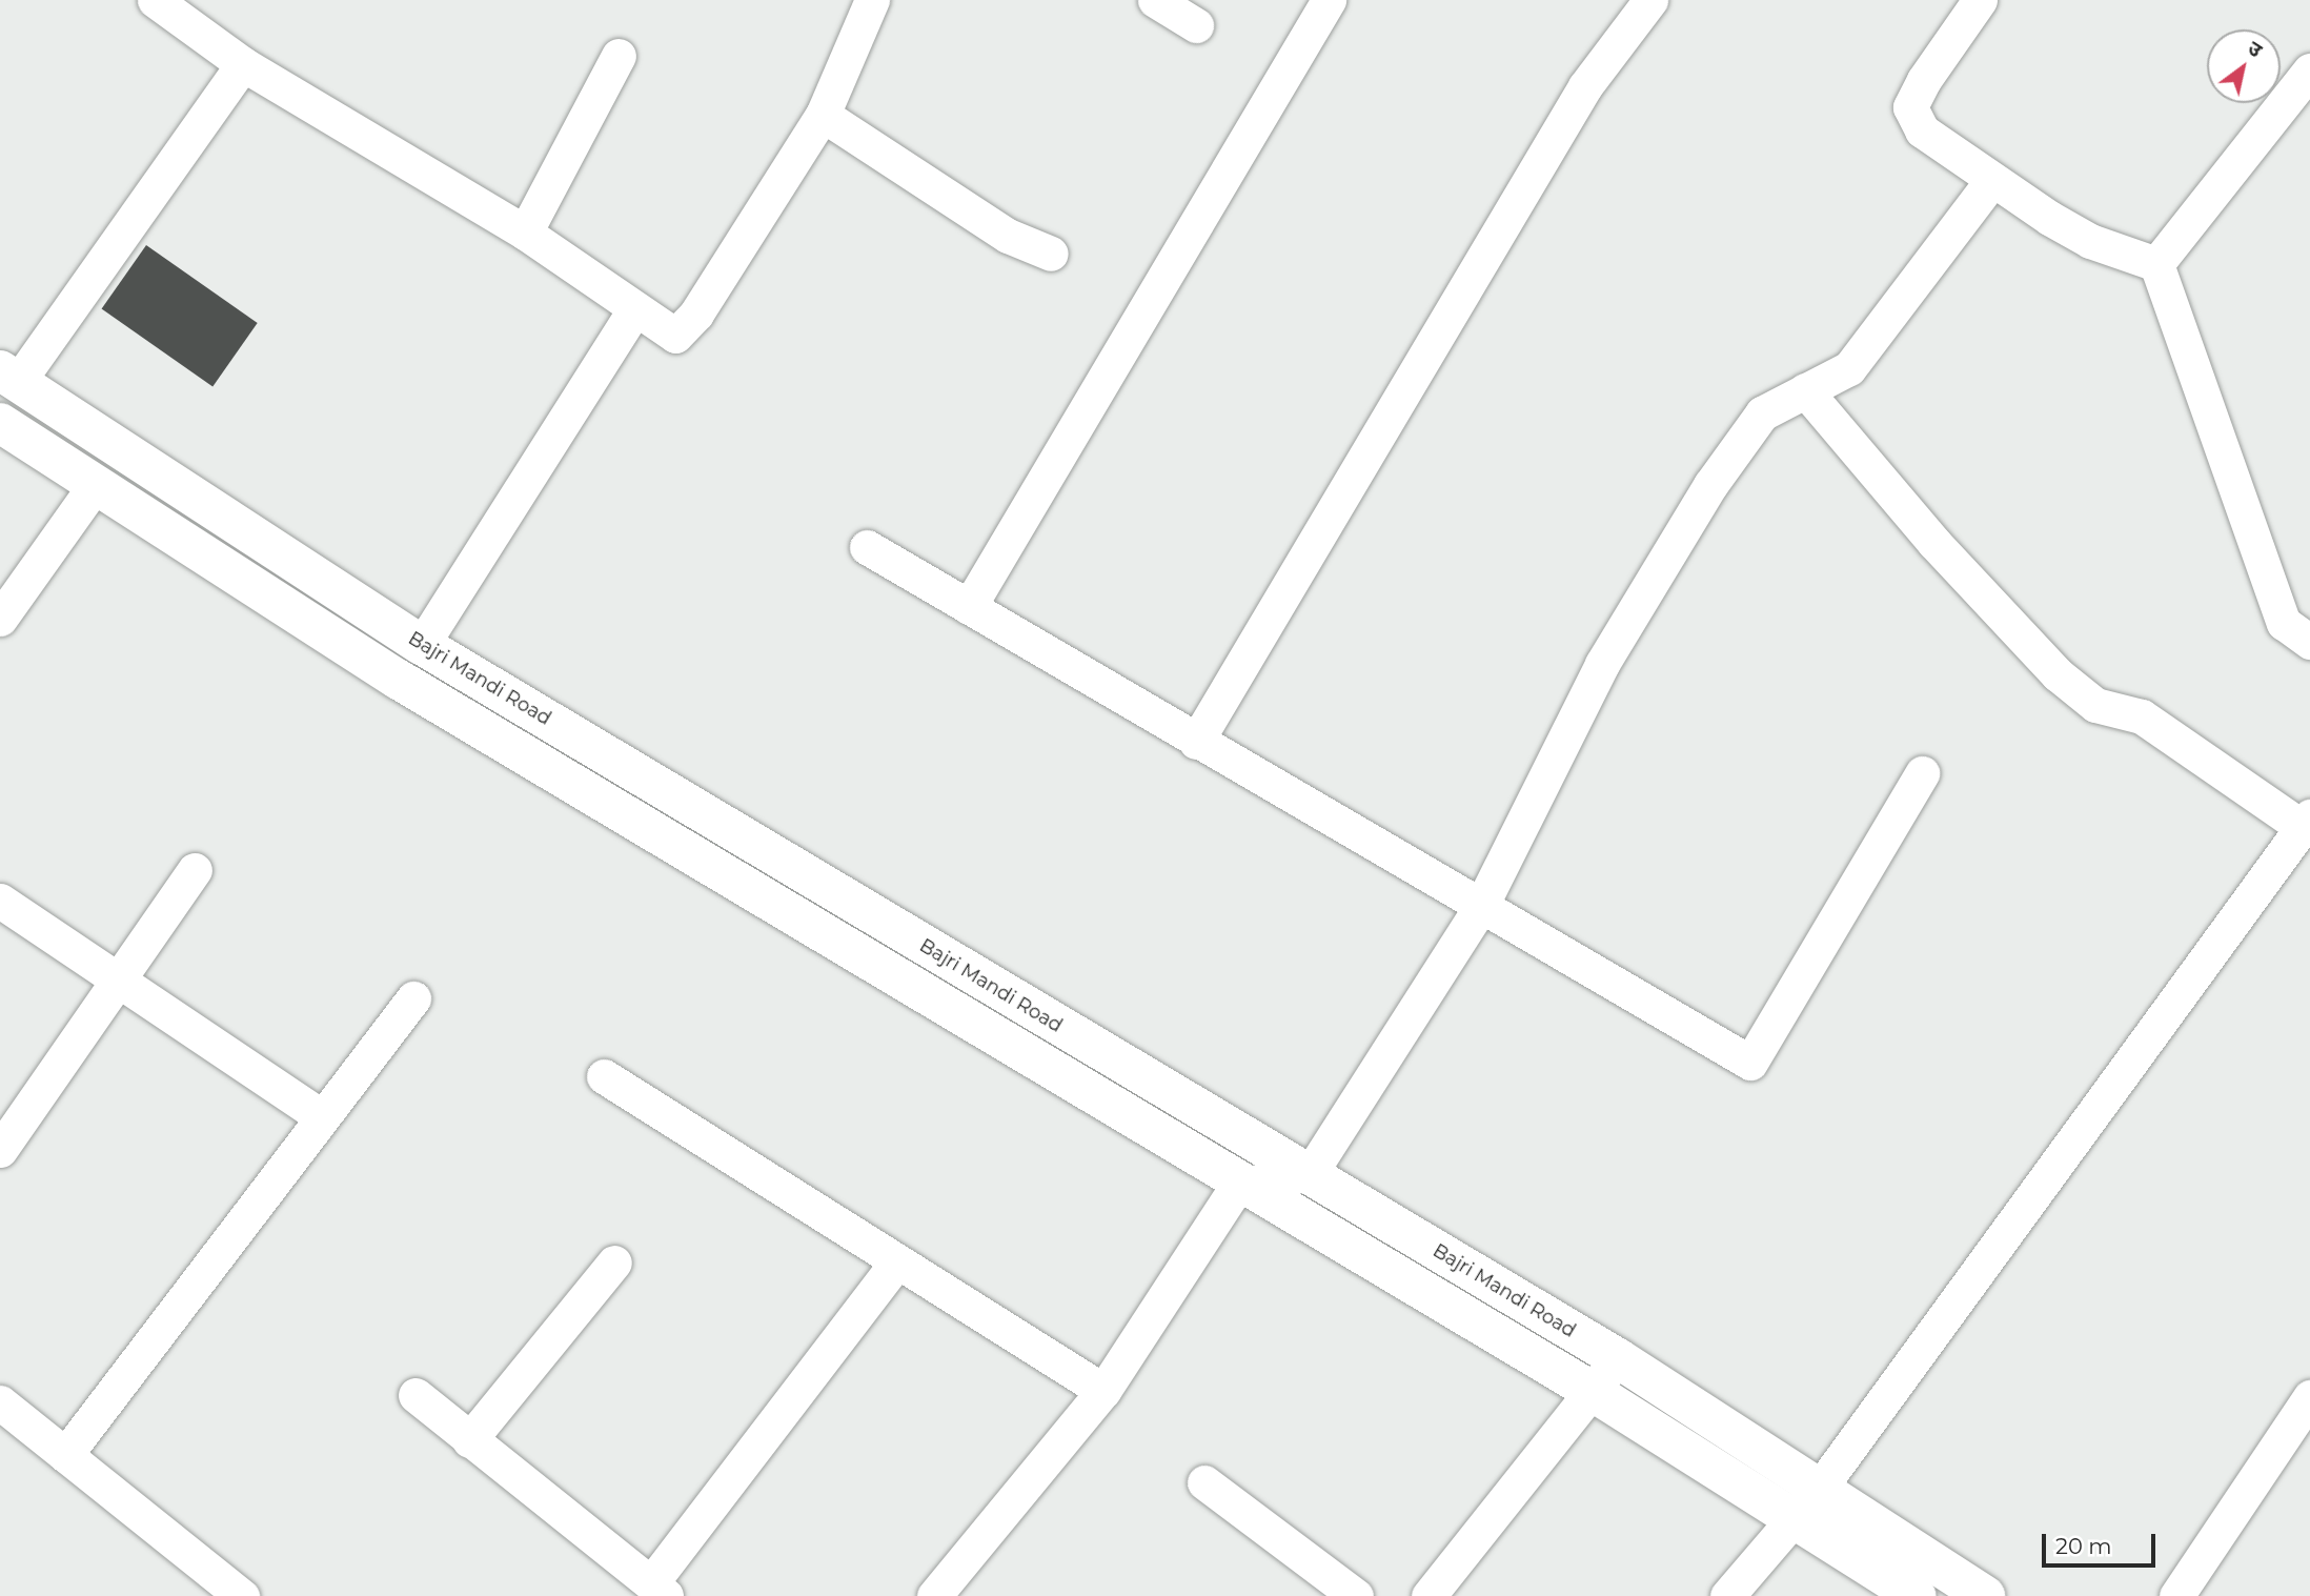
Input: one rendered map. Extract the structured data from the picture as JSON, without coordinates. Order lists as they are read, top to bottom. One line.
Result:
{"streets":{"street":["Bajri Mandi Road"]},"scale_bar":"20 m","north":"top right"}
